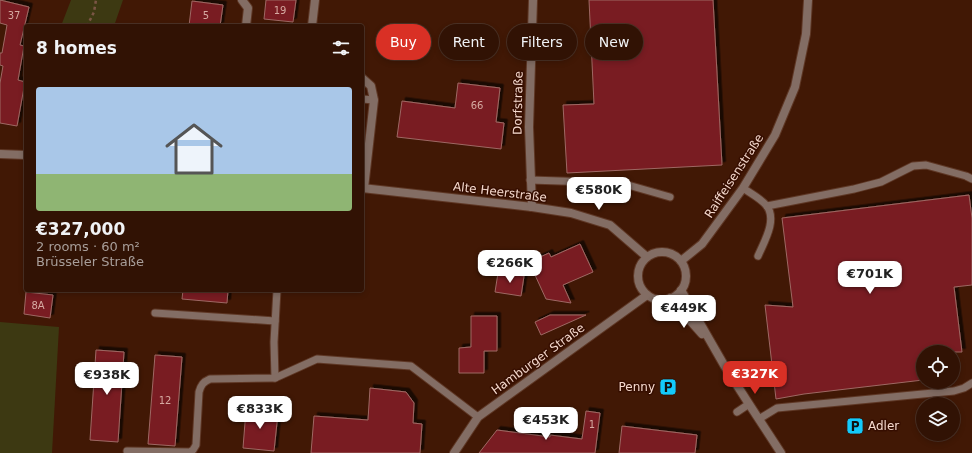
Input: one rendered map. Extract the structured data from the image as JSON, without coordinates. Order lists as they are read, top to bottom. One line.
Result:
{"streets":{"street":["Dorfstraße","Raiffeisenstraße","Alte Heerstraße","Hamburger Straße"]},"crossings":[["Dorfstraße","Alte Heerstraße"],["Raiffeisenstraße","Alte Heerstraße"],["Raiffeisenstraße","Hamburger Straße"],["Alte Heerstraße","Hamburger Straße"]],"places":{"parking":["Penny","Adler"]},"house_numbers":["19","37","5","66","8A","12","1"],"page":{"chip":["Buy","Rent","Filters","New"],"heading":"8 homes","list":[{"name":"€327,000","note":"2 rooms · 60 m² · Brüsseler Straße"}],"price":["€580K","€266K","€701K","€449K","€327K","€938K","€833K","€453K"]}}
